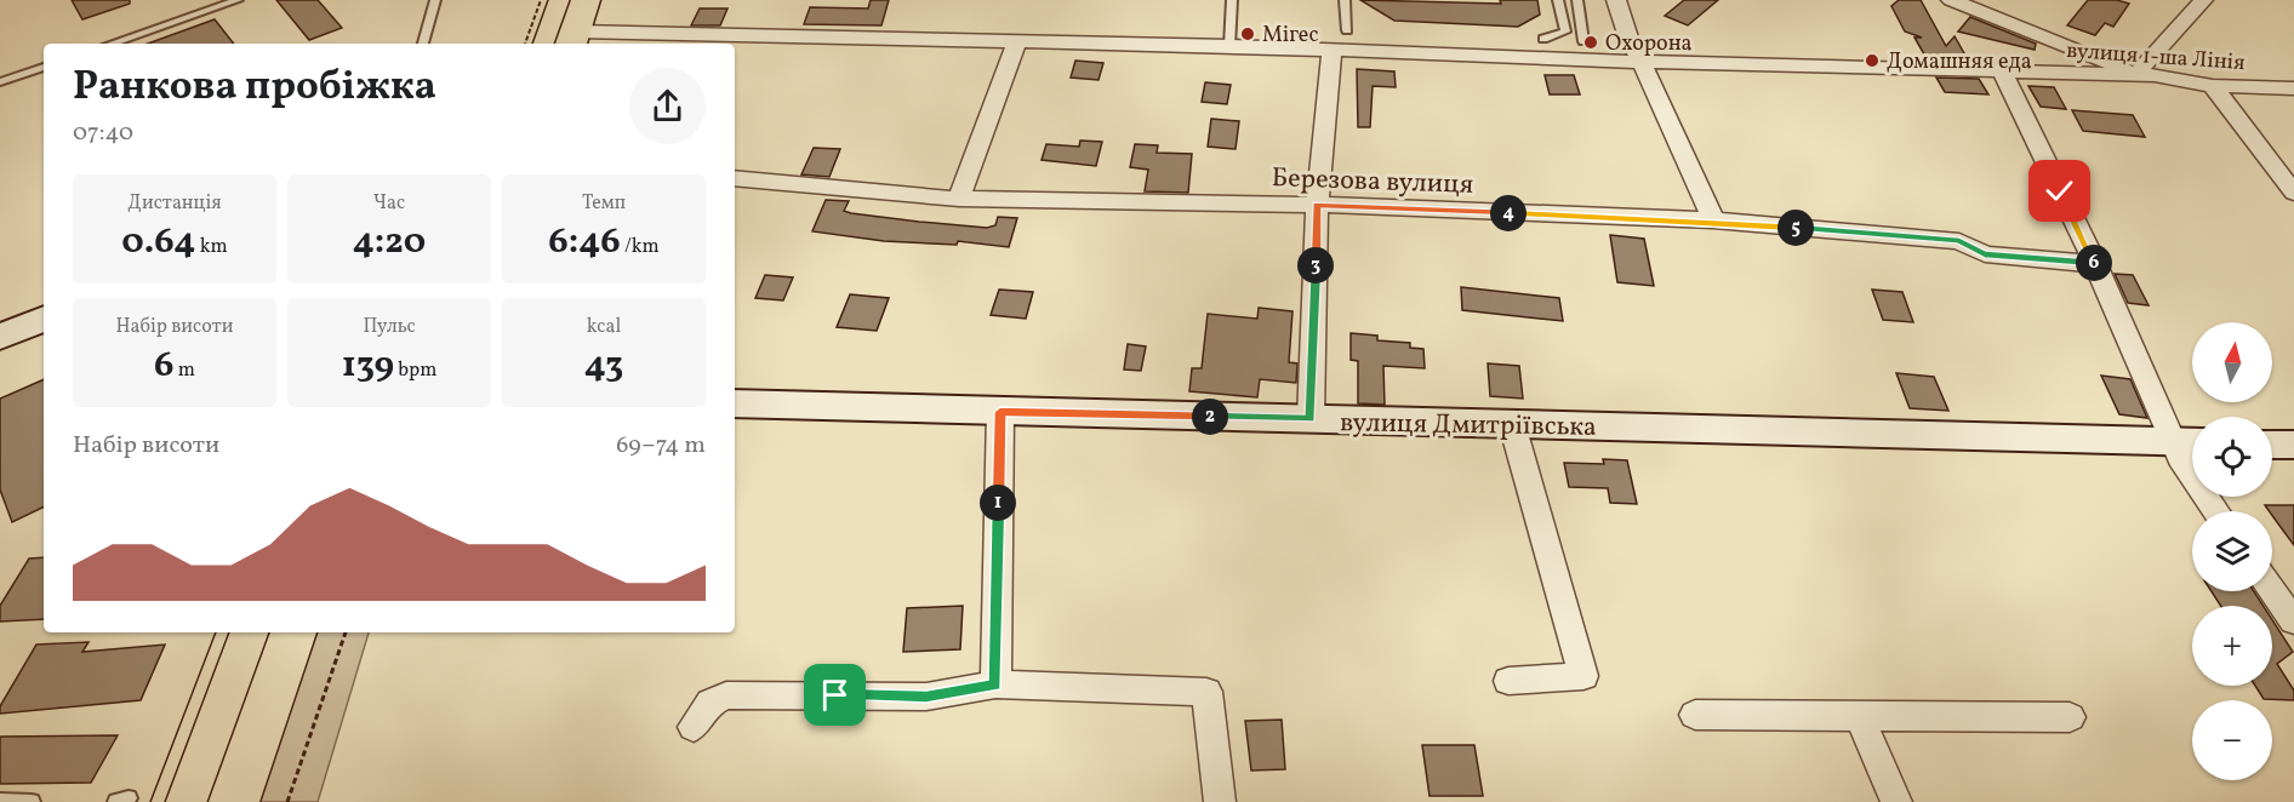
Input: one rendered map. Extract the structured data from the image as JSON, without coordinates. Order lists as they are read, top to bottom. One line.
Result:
{"streets":{"main road":["вулиця Дмитріївська"],"street":["вулиця 1-ша Лінія","Березова вулиця"]},"places":["Мігес","Охорона","Домашняя еда"],"north":"top","page":{"heading":["Ранкова пробіжка","07:40"],"stats":[["Дистанція","0.64 km"],["Час","4:20"],["Темп","6:46 /km"],["Набір висоти","6 m"],["Пульс","139 bpm"],["kcal","43"]],"pins":["4","5","6","3","2","1"],"map_buttons":["+","−"],"chart":["Набір висоти","69–74 m"]}}
